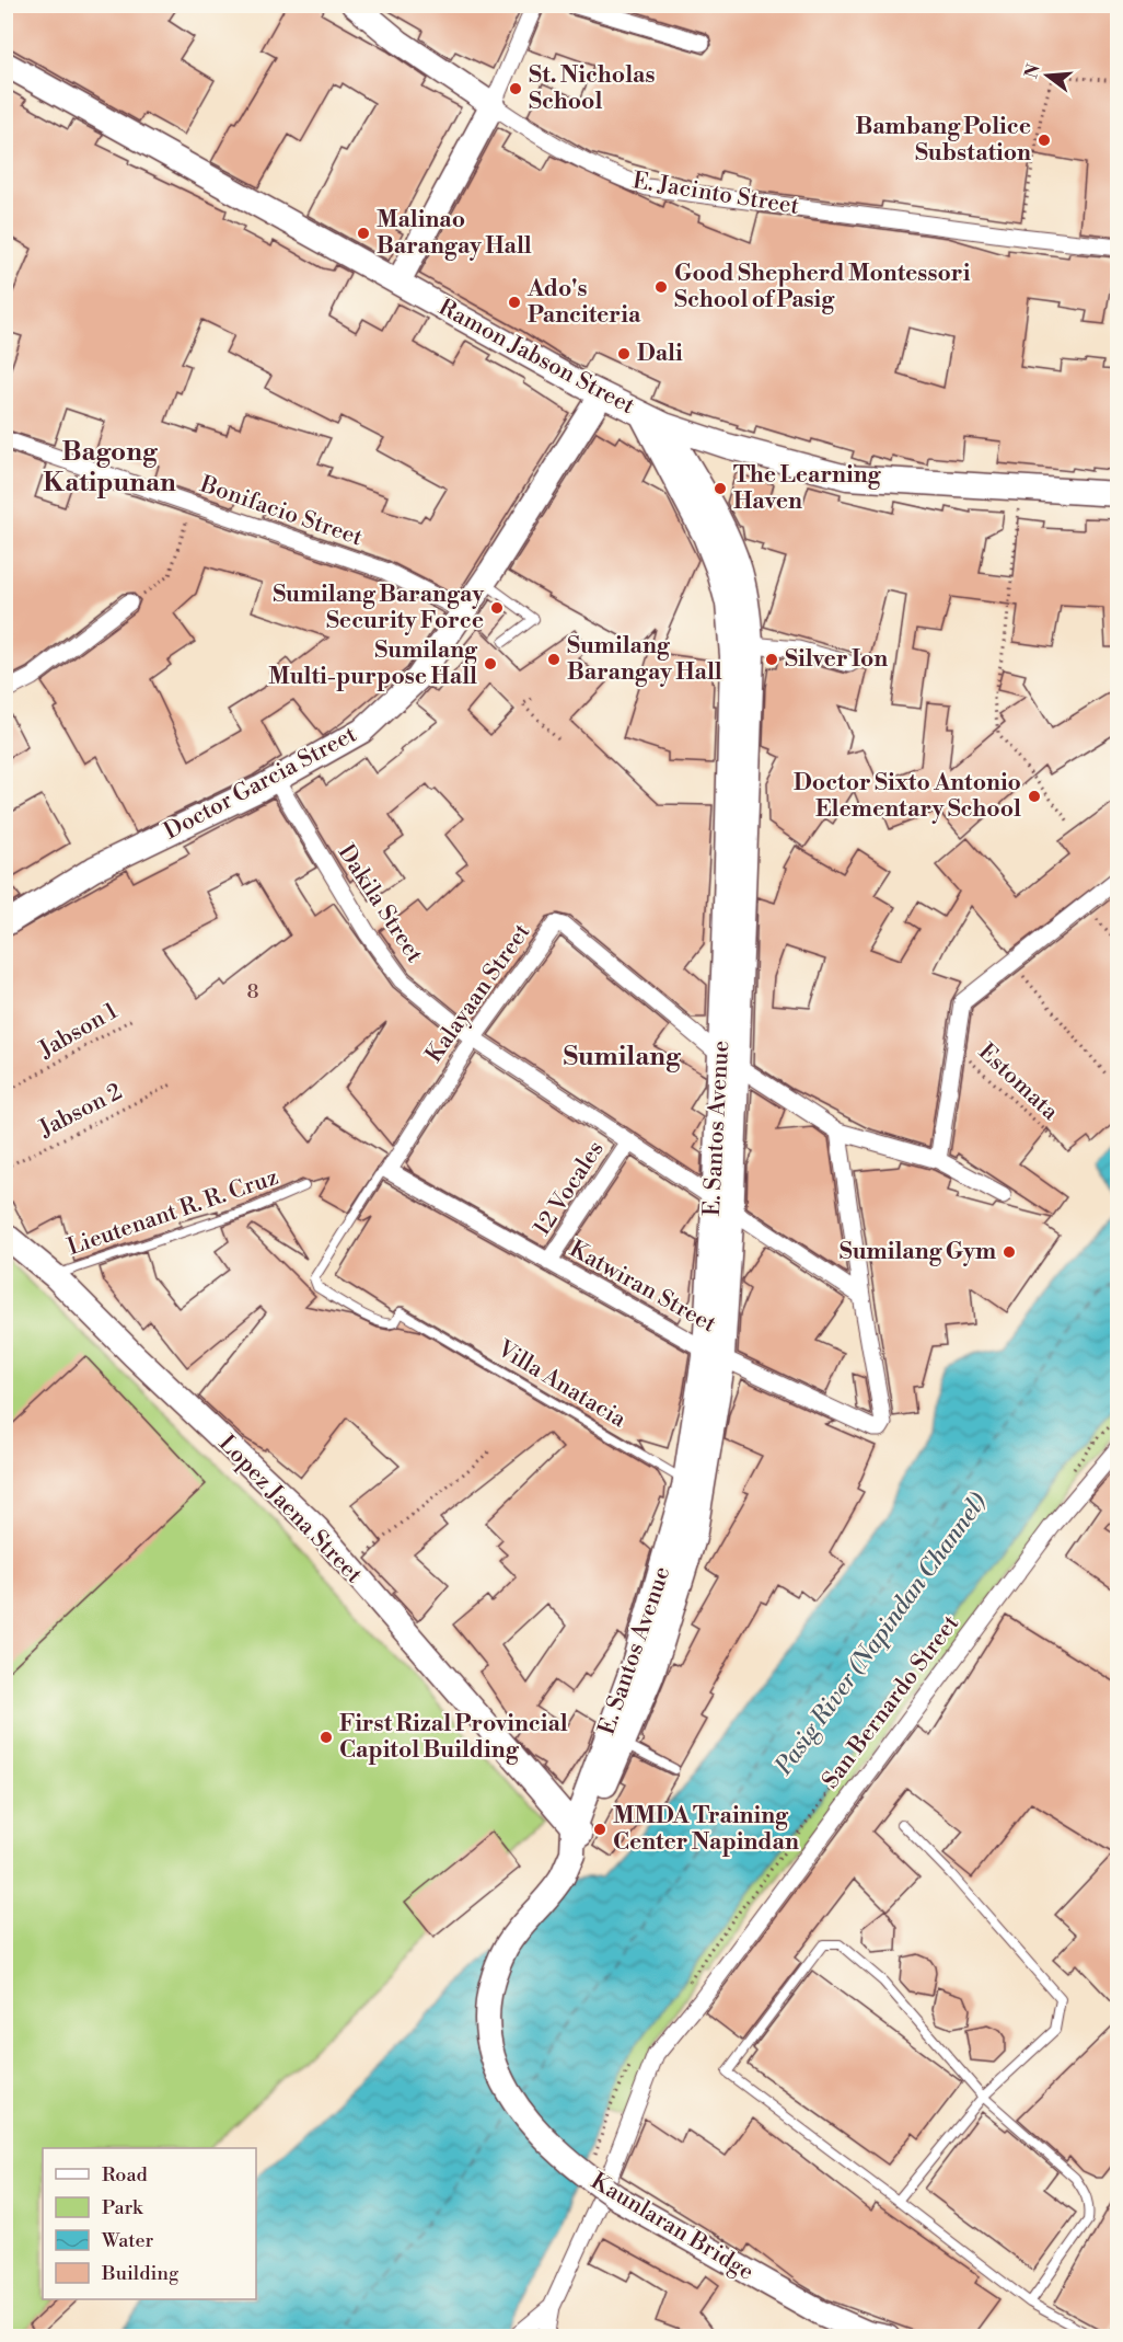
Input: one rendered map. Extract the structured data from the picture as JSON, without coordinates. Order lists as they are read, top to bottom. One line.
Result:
{"streets":{"street":["E. Jacinto Street","Ramon Jabson Street","Bonifacio Street","Doctor Garcia Street","Dakila Street","Kalayaan Street","E. Santos Avenue","12 Vocales","Katwiran Street","Lopez Jaena Street","San Bernardo Street","Kaunlaran Bridge"],"lane":["Lieutenant R. R. Cruz","Villa Anatacia"],"path":["Jabson 1","Estomata","Jabson 2"]},"crossings":[["Ramon Jabson Street","Doctor Garcia Street"],["Ramon Jabson Street","E. Santos Avenue"],["Bonifacio Street","Doctor Garcia Street"],["Doctor Garcia Street","Dakila Street"],["Dakila Street","Kalayaan Street"],["Dakila Street","E. Santos Avenue"],["Dakila Street","12 Vocales"],["Dakila Street","Katwiran Street"],["Kalayaan Street","E. Santos Avenue"],["Kalayaan Street","Katwiran Street"],["Kalayaan Street","Villa Anatacia"],["E. Santos Avenue","Katwiran Street"],["E. Santos Avenue","Villa Anatacia"],["E. Santos Avenue","Lopez Jaena Street"],["E. Santos Avenue","Kaunlaran Bridge"],["12 Vocales","Katwiran Street"],["Lieutenant R. R. Cruz","Lopez Jaena Street"],["Katwiran Street","Villa Anatacia"],["San Bernardo Street","Kaunlaran Bridge"]],"districts":["Bagong Katipunan","Sumilang"],"water":["Pasig River (Napindan Channel)"],"places":["St. Nicholas School","Bambang Police Substation","Malinao Barangay Hall","Good Shepherd Montessori School of Pasig","Ado's Panciteria","Dali","The Learning Haven","Sumilang Barangay Security Force","Sumilang Barangay Hall","Silver Ion","Sumilang Multi-purpose Hall","Doctor Sixto Antonio Elementary School","Sumilang Gym","First Rizal Provincial Capitol Building","MMDA Training Center Napindan"],"house_numbers":["8"],"legend":["Road","Park","Water","Building"],"north":"left"}
